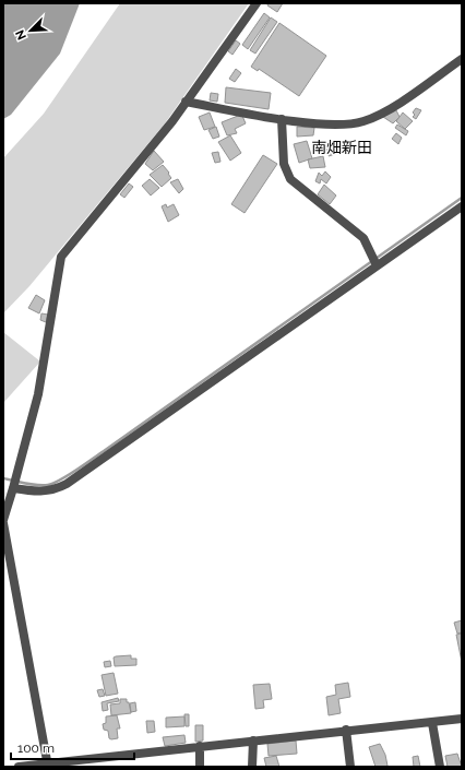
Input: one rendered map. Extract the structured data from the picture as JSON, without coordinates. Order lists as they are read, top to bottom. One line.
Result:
{"districts":["南畑新田"],"scale_bar":"100 m","north":"bottom left"}
